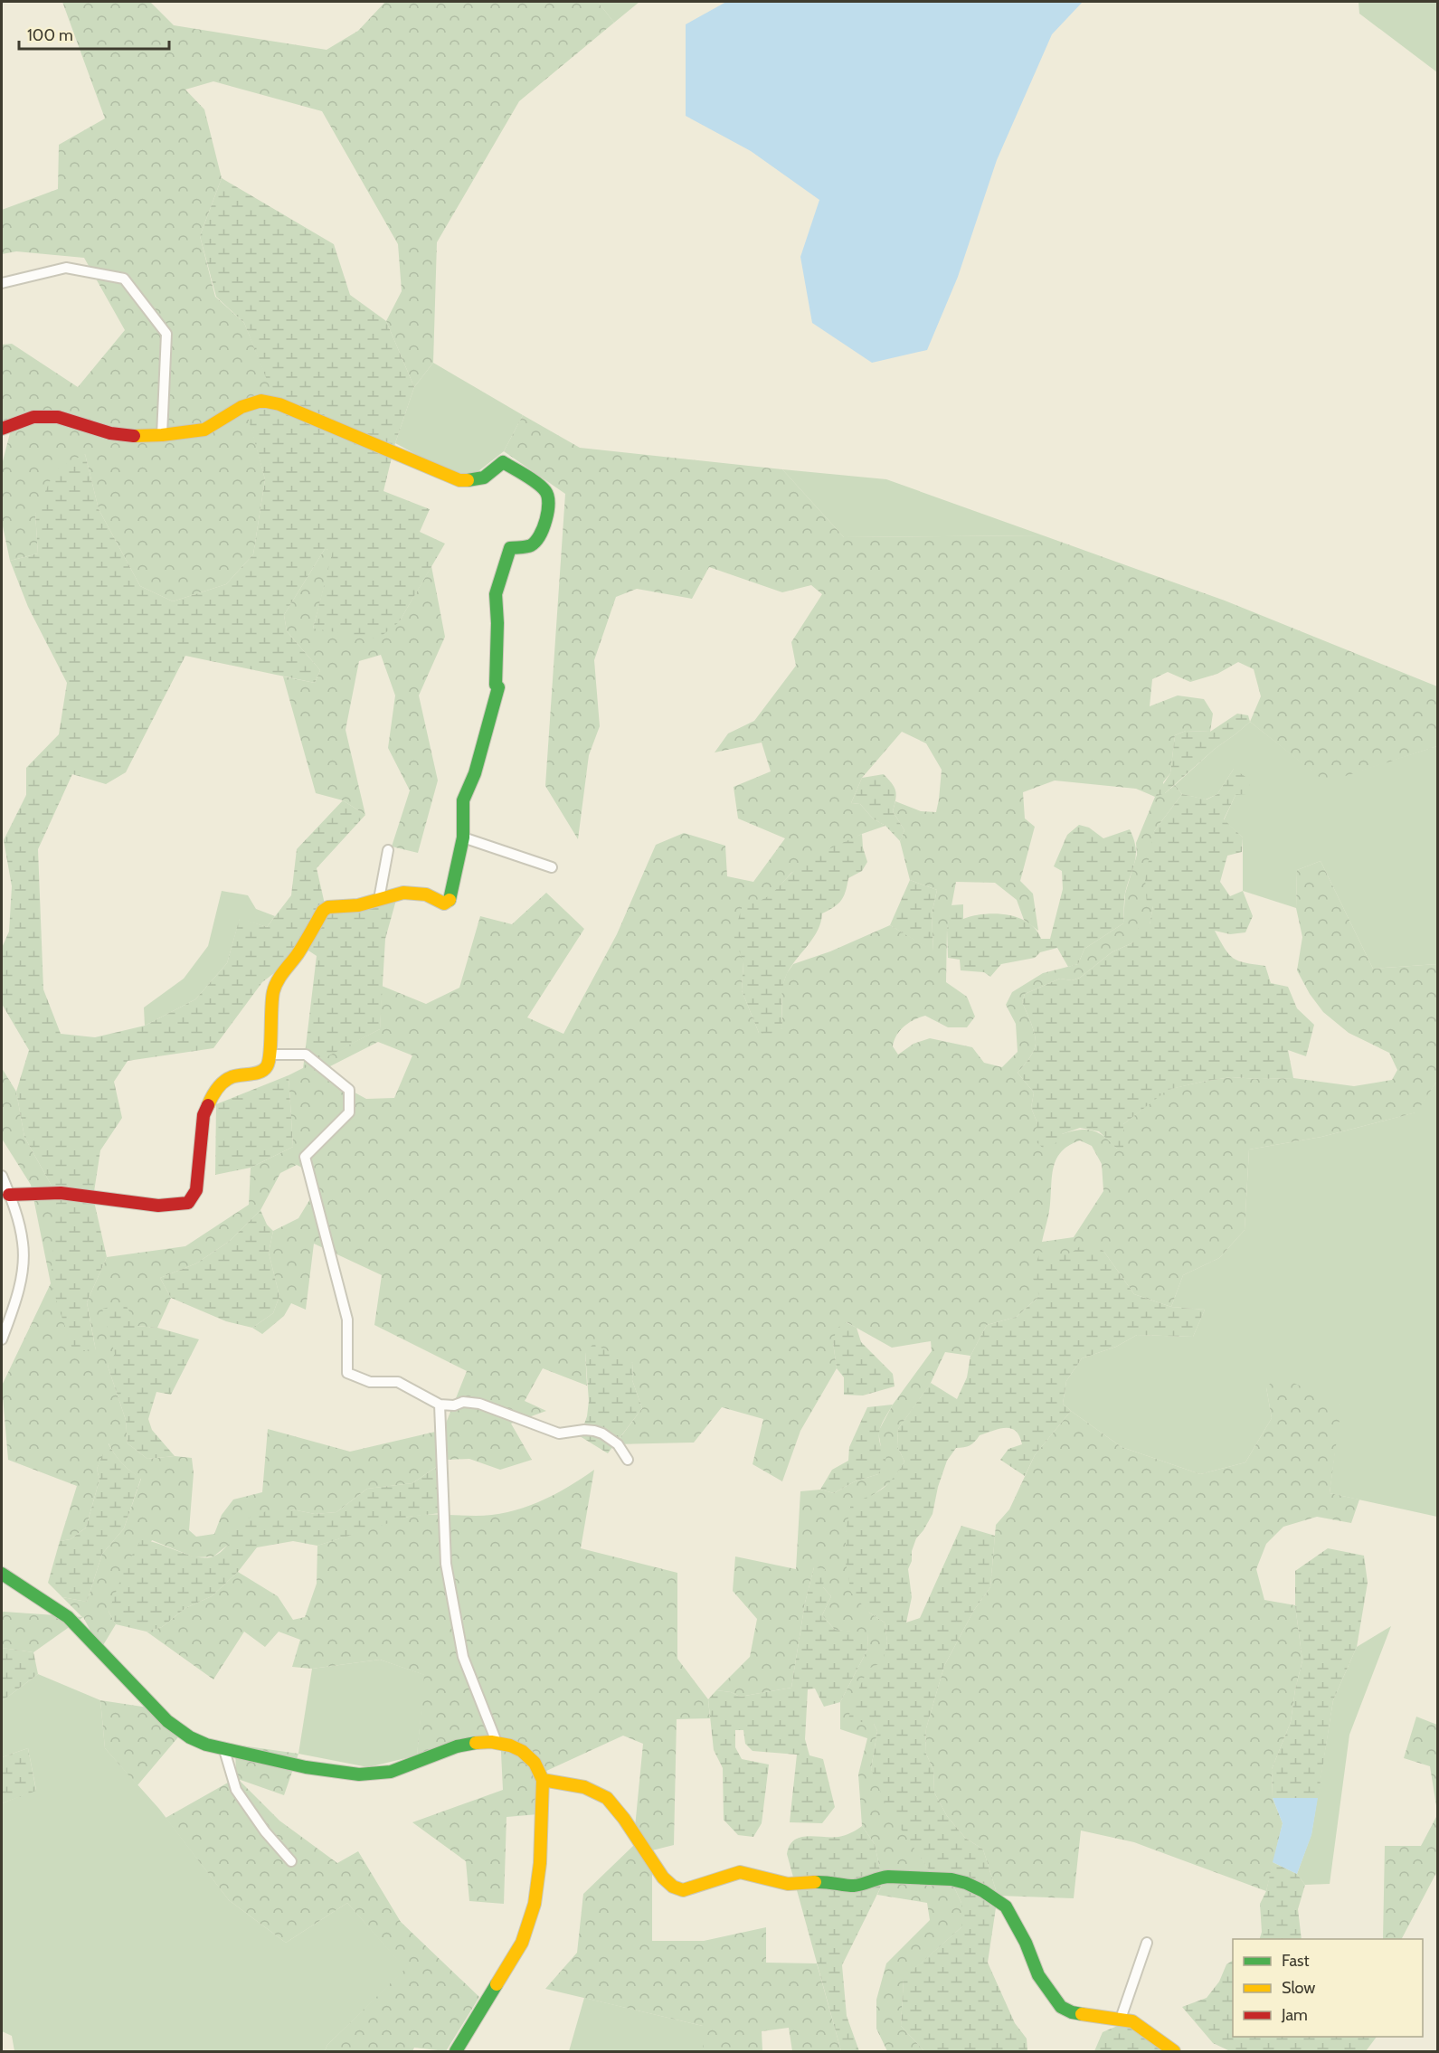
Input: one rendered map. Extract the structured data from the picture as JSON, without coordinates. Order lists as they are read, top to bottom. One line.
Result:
{"legend":["Fast","Slow","Jam"],"scale_bar":"100 m"}
